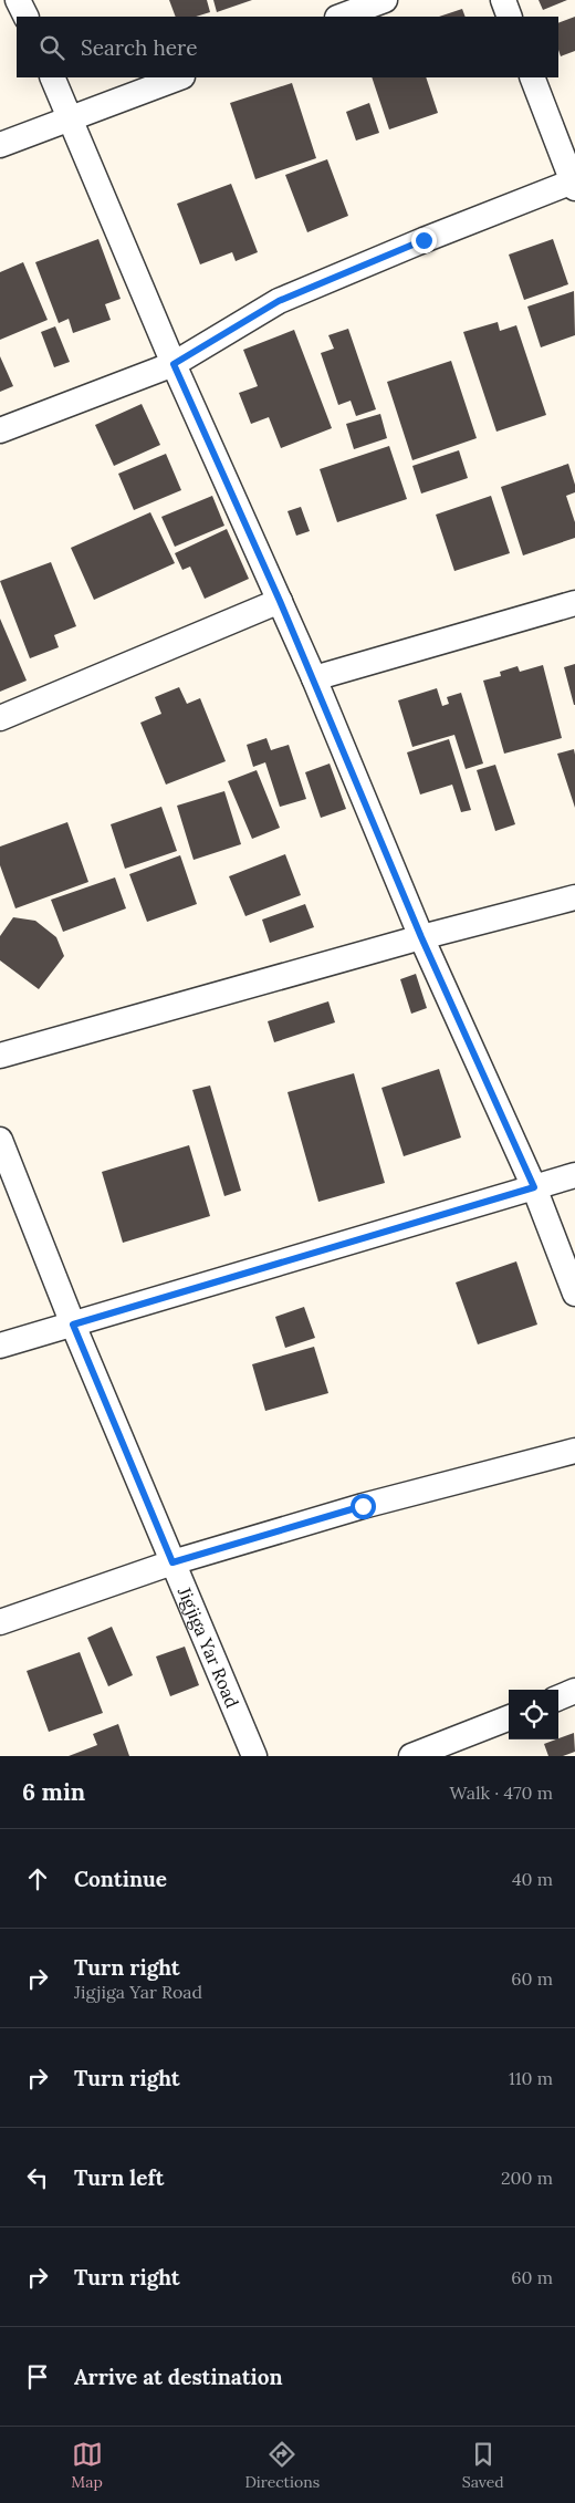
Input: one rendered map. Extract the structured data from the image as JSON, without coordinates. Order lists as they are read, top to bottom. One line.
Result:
{"streets":{"street":["Jigjiga Yar Road"]},"page":{"search":"Search here","heading":["6 min","Walk · 470 m"],"list":[["Continue","40 m"],["Turn right","Jigjiga Yar Road","60 m"],["Turn right","110 m"],["Turn left","200 m"],["Turn right","60 m"],"Arrive at destination"],"nav":["Map","Directions","Saved"]}}
